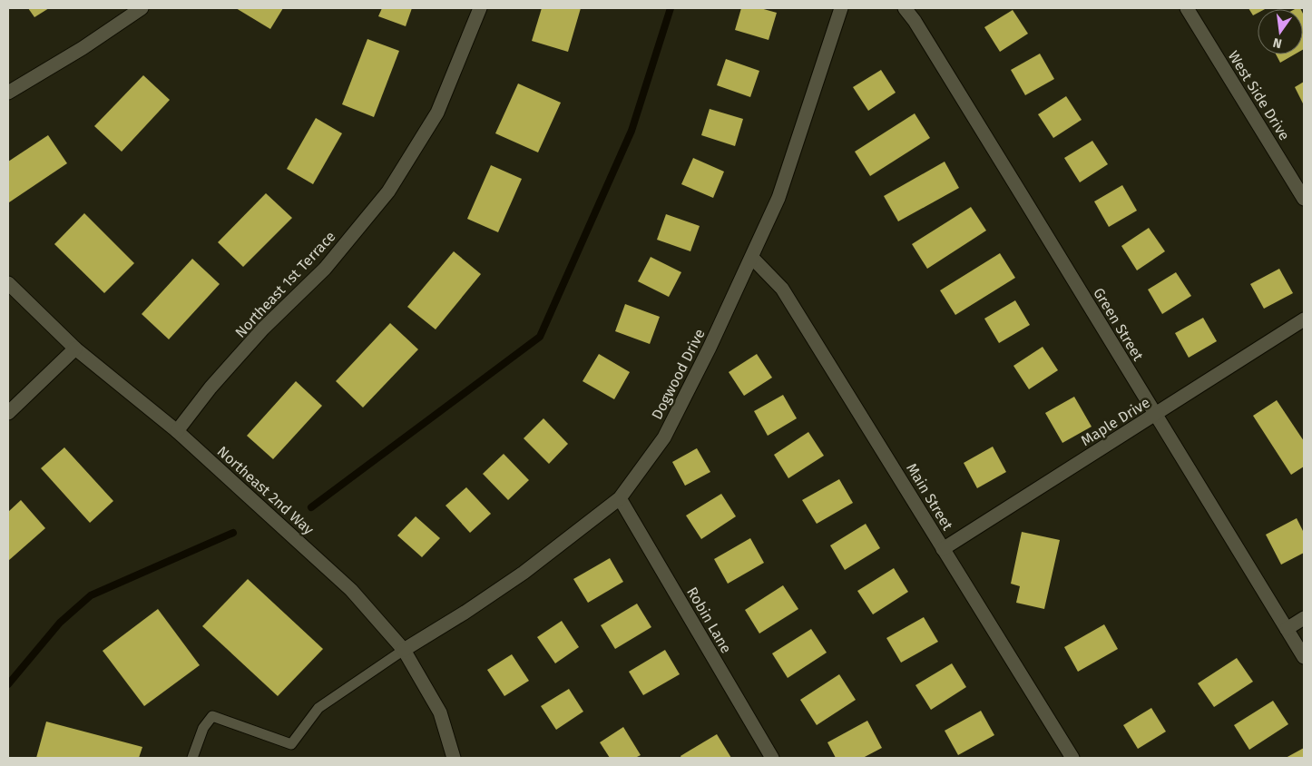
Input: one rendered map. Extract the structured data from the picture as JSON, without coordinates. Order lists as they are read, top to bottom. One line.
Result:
{"streets":{"street":["West Side Drive","Northeast 1st Terrace","Green Street","Dogwood Drive","Maple Drive","Northeast 2nd Way","Main Street","Robin Lane"]},"crossings":[["Northeast 1st Terrace","Northeast 2nd Way"],["Green Street","Maple Drive"],["Dogwood Drive","Northeast 2nd Way"],["Dogwood Drive","Main Street"],["Dogwood Drive","Robin Lane"],["Maple Drive","Main Street"]],"north":"bottom"}
